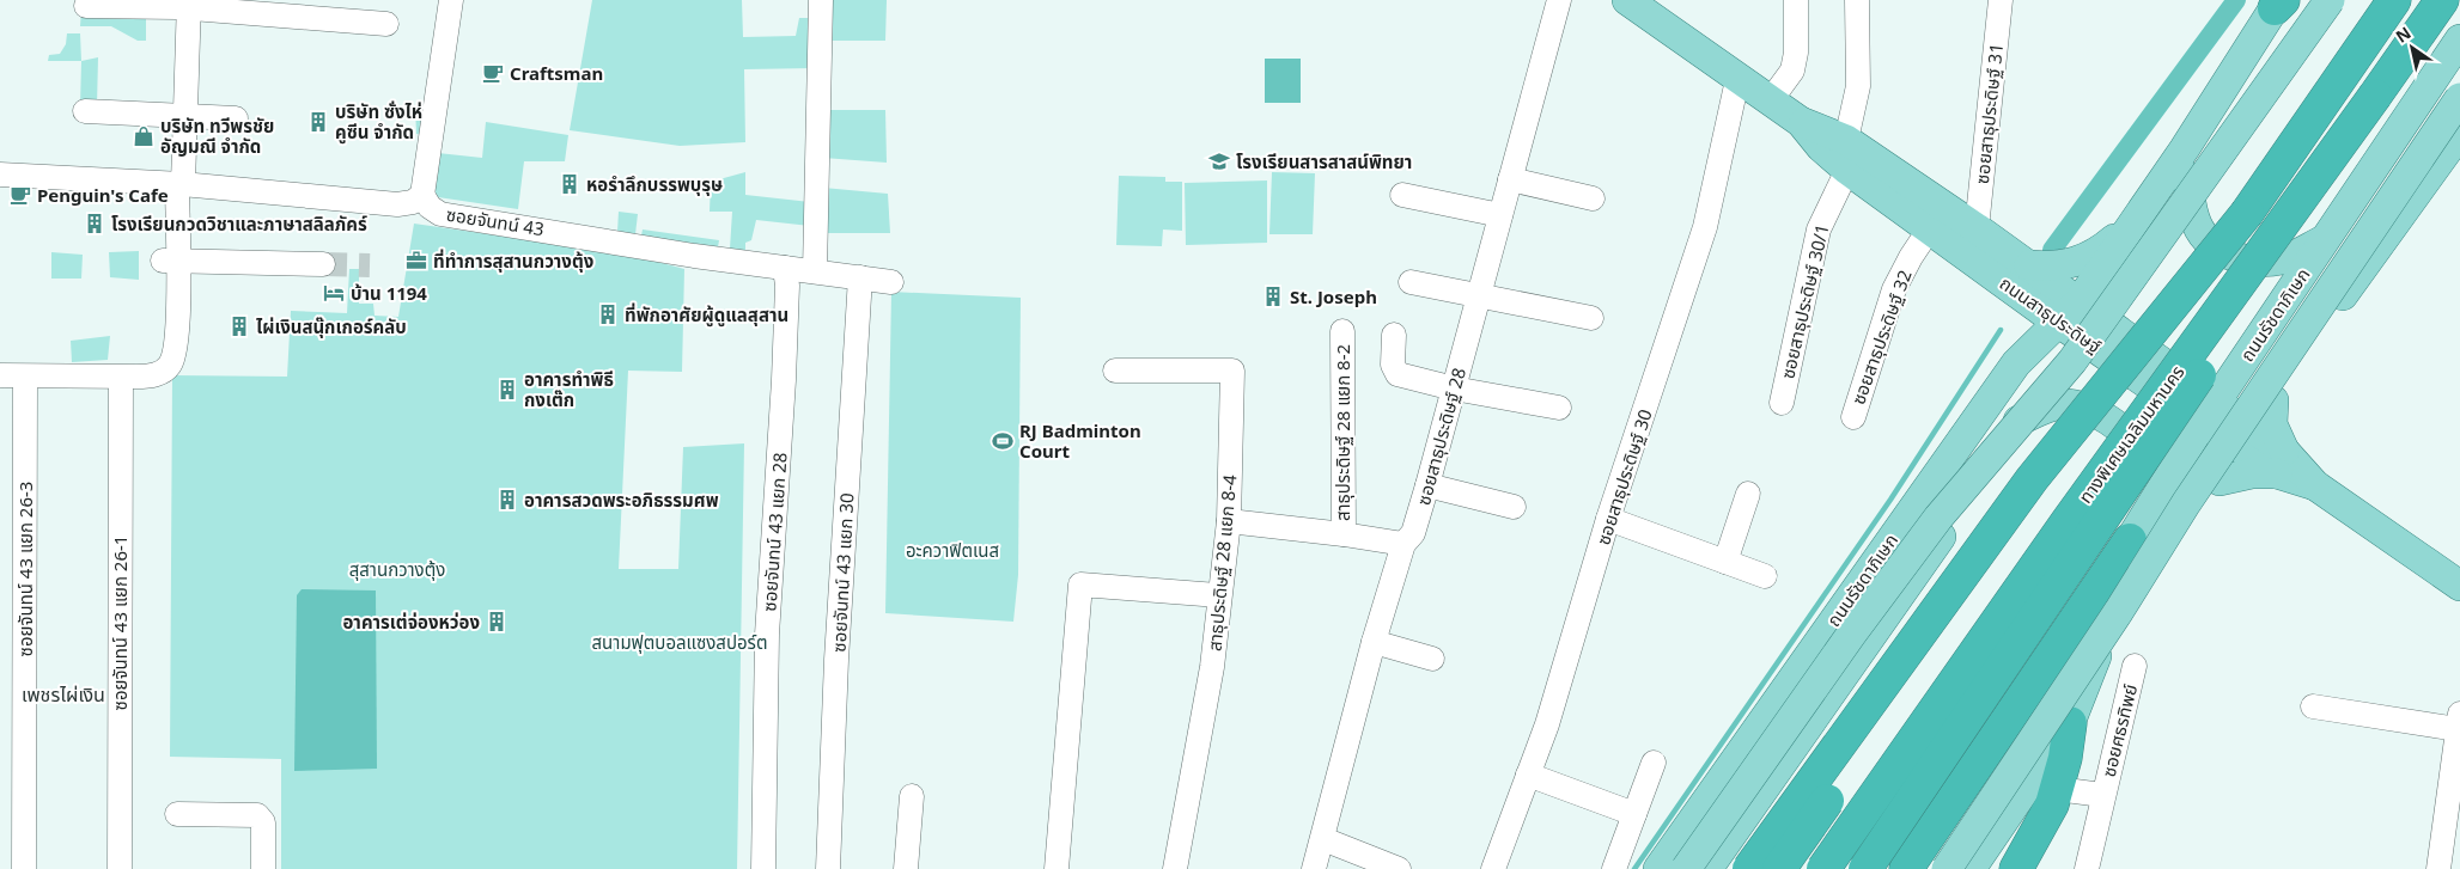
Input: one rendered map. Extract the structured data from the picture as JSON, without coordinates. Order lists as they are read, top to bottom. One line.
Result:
{"streets":{"highway":["ทางพิเศษเฉลิมมหานคร"],"main road":["ถนนสาธุประดิษฐ์","ถนนรัชดาภิเษก"],"street":["ซอยสาธุประดิษฐ์ 31","ซอยจันทน์ 43","ซอยสาธุประดิษฐ์ 30/1","ซอยสาธุประดิษฐ์ 32","สาธุประดิษฐ์ 28 แยก 8-2","ซอยสาธุประดิษฐ์ 28","ซอยสาธุประดิษฐ์ 30","ซอยจันทน์ 43 แยก 28","สาธุประดิษฐ์ 28 แยก 8-4","ซอยจันทน์ 43 แยก 26-3","ซอยจันทน์ 43 แยก 30","ซอยจันทน์ 43 แยก 26-1","ซอยศธรทิพย์"]},"crossings":[["ซอยสาธุประดิษฐ์ 31","ถนนสาธุประดิษฐ์"],["ซอยจันทน์ 43","ซอยจันทน์ 43 แยก 28"],["ซอยจันทน์ 43","ซอยจันทน์ 43 แยก 30"],["ซอยสาธุประดิษฐ์ 30/1","ถนนสาธุประดิษฐ์"],["ถนนสาธุประดิษฐ์","ถนนรัชดาภิเษก"],["ถนนสาธุประดิษฐ์","ซอยสาธุประดิษฐ์ 32"],["ถนนสาธุประดิษฐ์","ซอยสาธุประดิษฐ์ 30"]],"districts":["เพชรไผ่เงิน"],"parks":["อะควาฟิตเนส","สุสานกวางตุ้ง","สนามฟุตบอลแซงสปอร์ต"],"places":{"cafe":["Craftsman","Penguin's Cafe"],"building":["บริษัท ซั่งไห่ คูซีน จำกัด","หอรำลึกบรรพบุรุษ","โรงเรียนกวดวิชาและภาษาสลิลภัคร์","St. Joseph","ที่พักอาศัยผู้ดูแลสุสาน","ไผ่เงินสนุ๊กเกอร์คลับ","อาคารทำพิธี กงเต๊ก","อาคารสวดพระอภิธรรมศพ","อาคารเต่จ่องหว่อง"],"shop":["บริษัท ทวีพรชัย อัญมณี จำกัด"],"school or university":["โรงเรียนสารสาสน์พิทยา"],"office":["ที่ทำการสุสานกวางตุ้ง"],"hotel":["บ้าน 1194"],"sports":["RJ Badminton Court"]},"north":"top left"}
